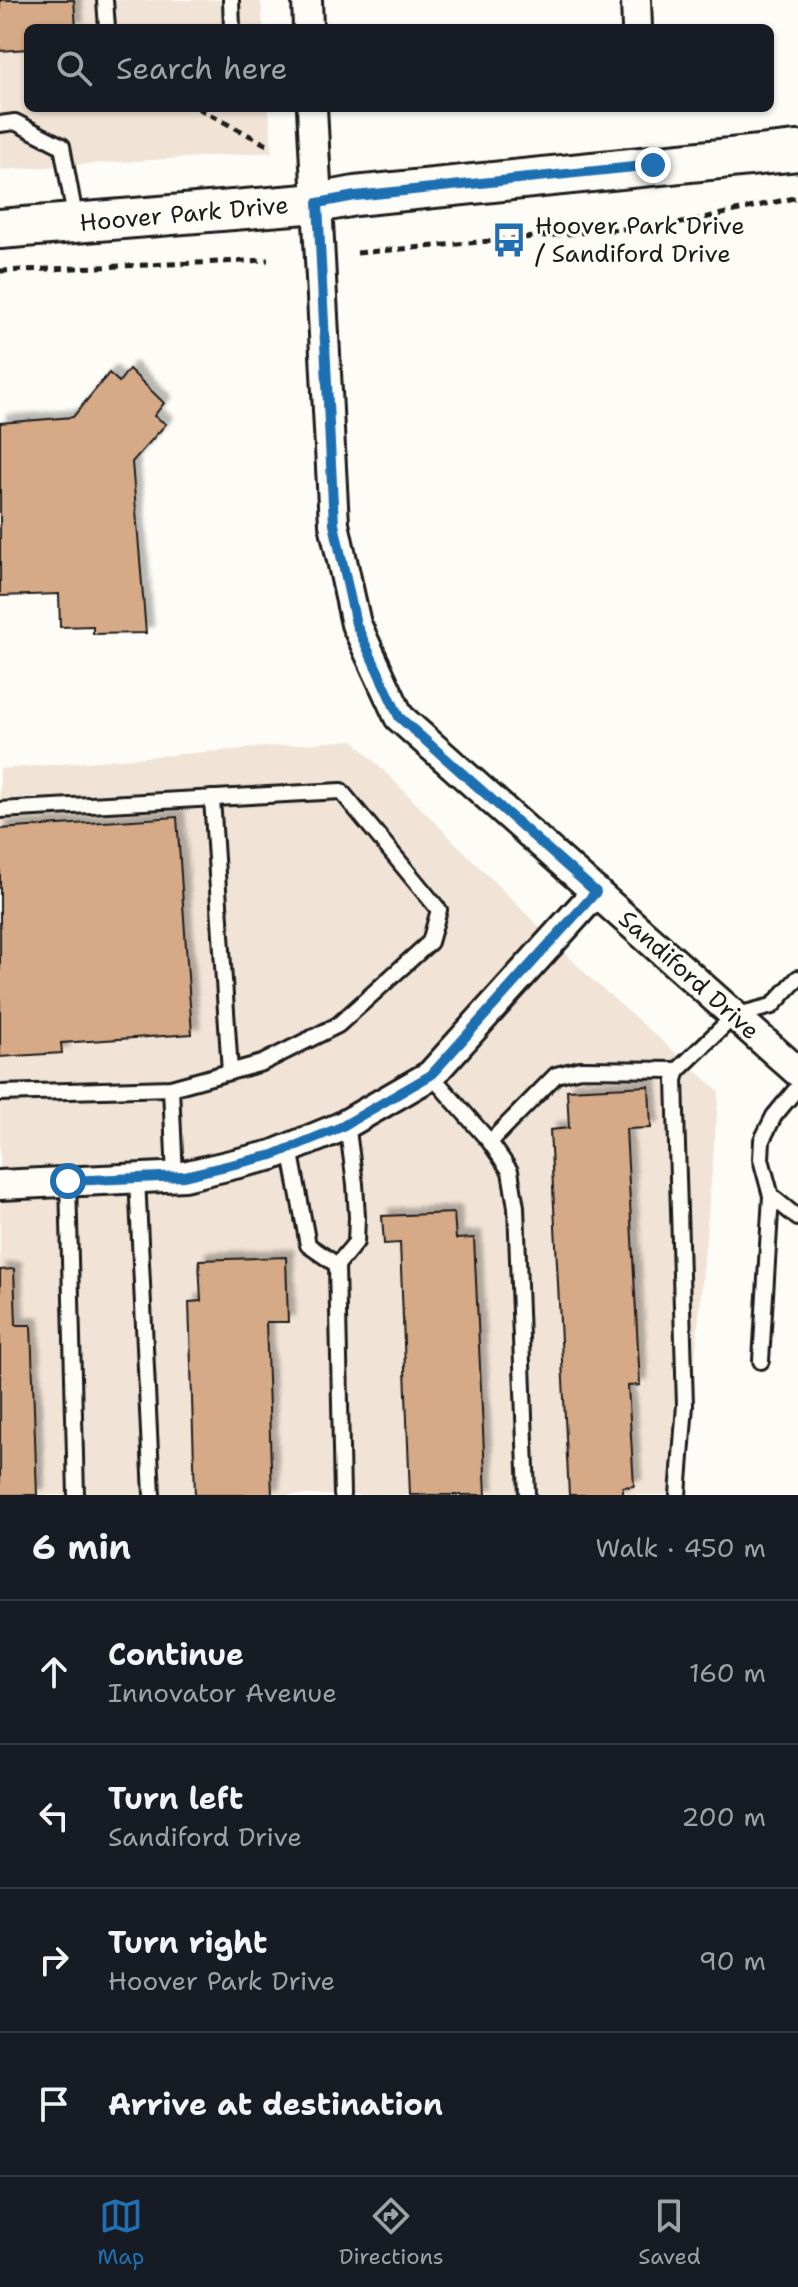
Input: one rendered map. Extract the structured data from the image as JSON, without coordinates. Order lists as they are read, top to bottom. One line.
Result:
{"streets":{"street":["Hoover Park Drive","Sandiford Drive"]},"crossings":[["Hoover Park Drive","Sandiford Drive"]],"places":{"bus stop":["Hoover Park Drive / Sandiford Drive"]},"page":{"search":"Search here","heading":["6 min","Walk · 450 m"],"list":[["Continue","Innovator Avenue","160 m"],["Turn left","Sandiford Drive","200 m"],["Turn right","Hoover Park Drive","90 m"],"Arrive at destination"],"nav":["Map","Directions","Saved"]}}
